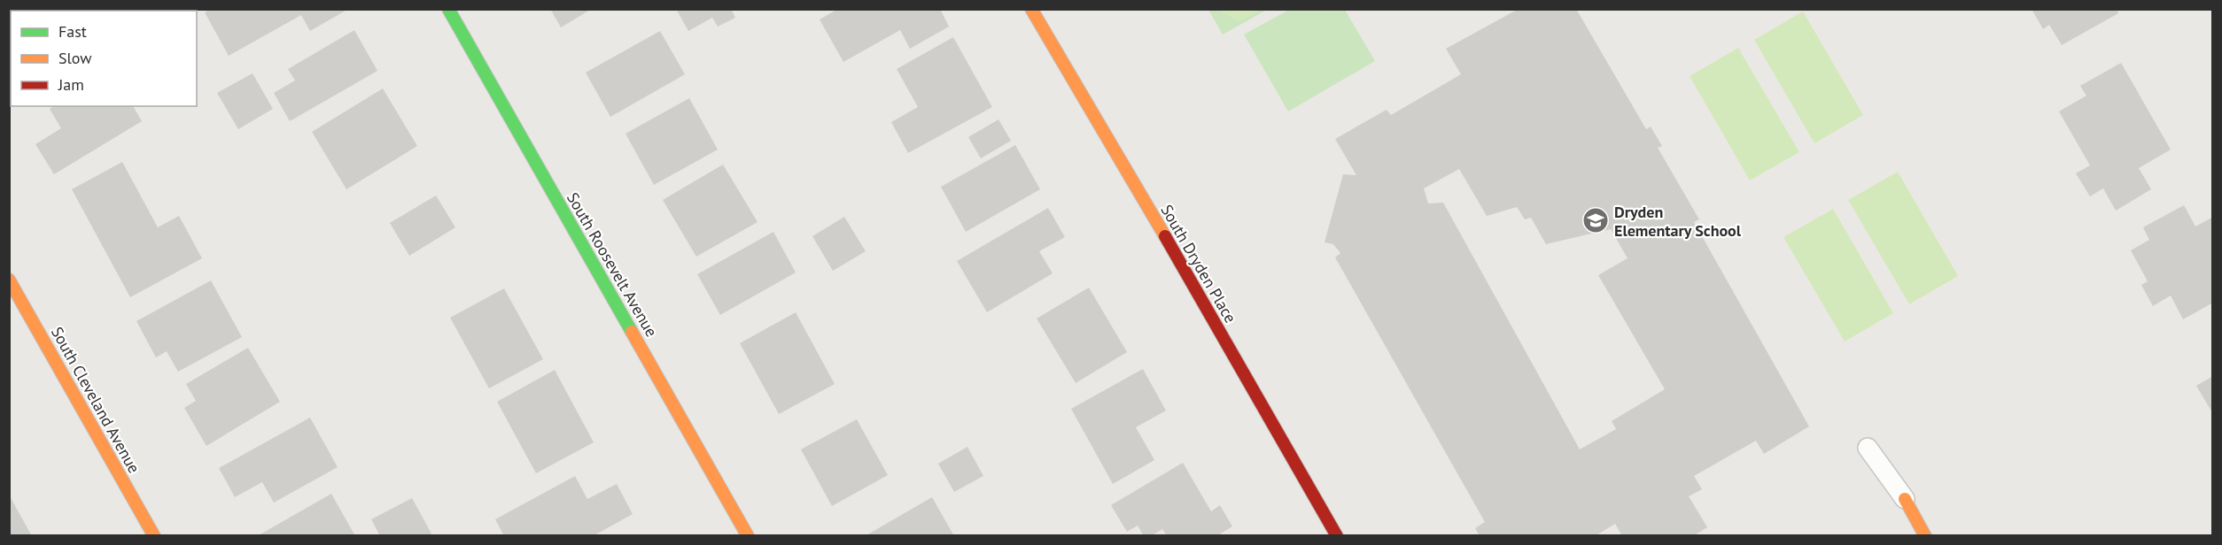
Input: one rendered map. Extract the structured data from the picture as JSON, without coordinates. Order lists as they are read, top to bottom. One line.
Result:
{"streets":{"street":["South Dryden Place","South Roosevelt Avenue","South Cleveland Avenue"]},"places":{"school or university":["Dryden Elementary School"]},"legend":["Fast","Slow","Jam"]}
